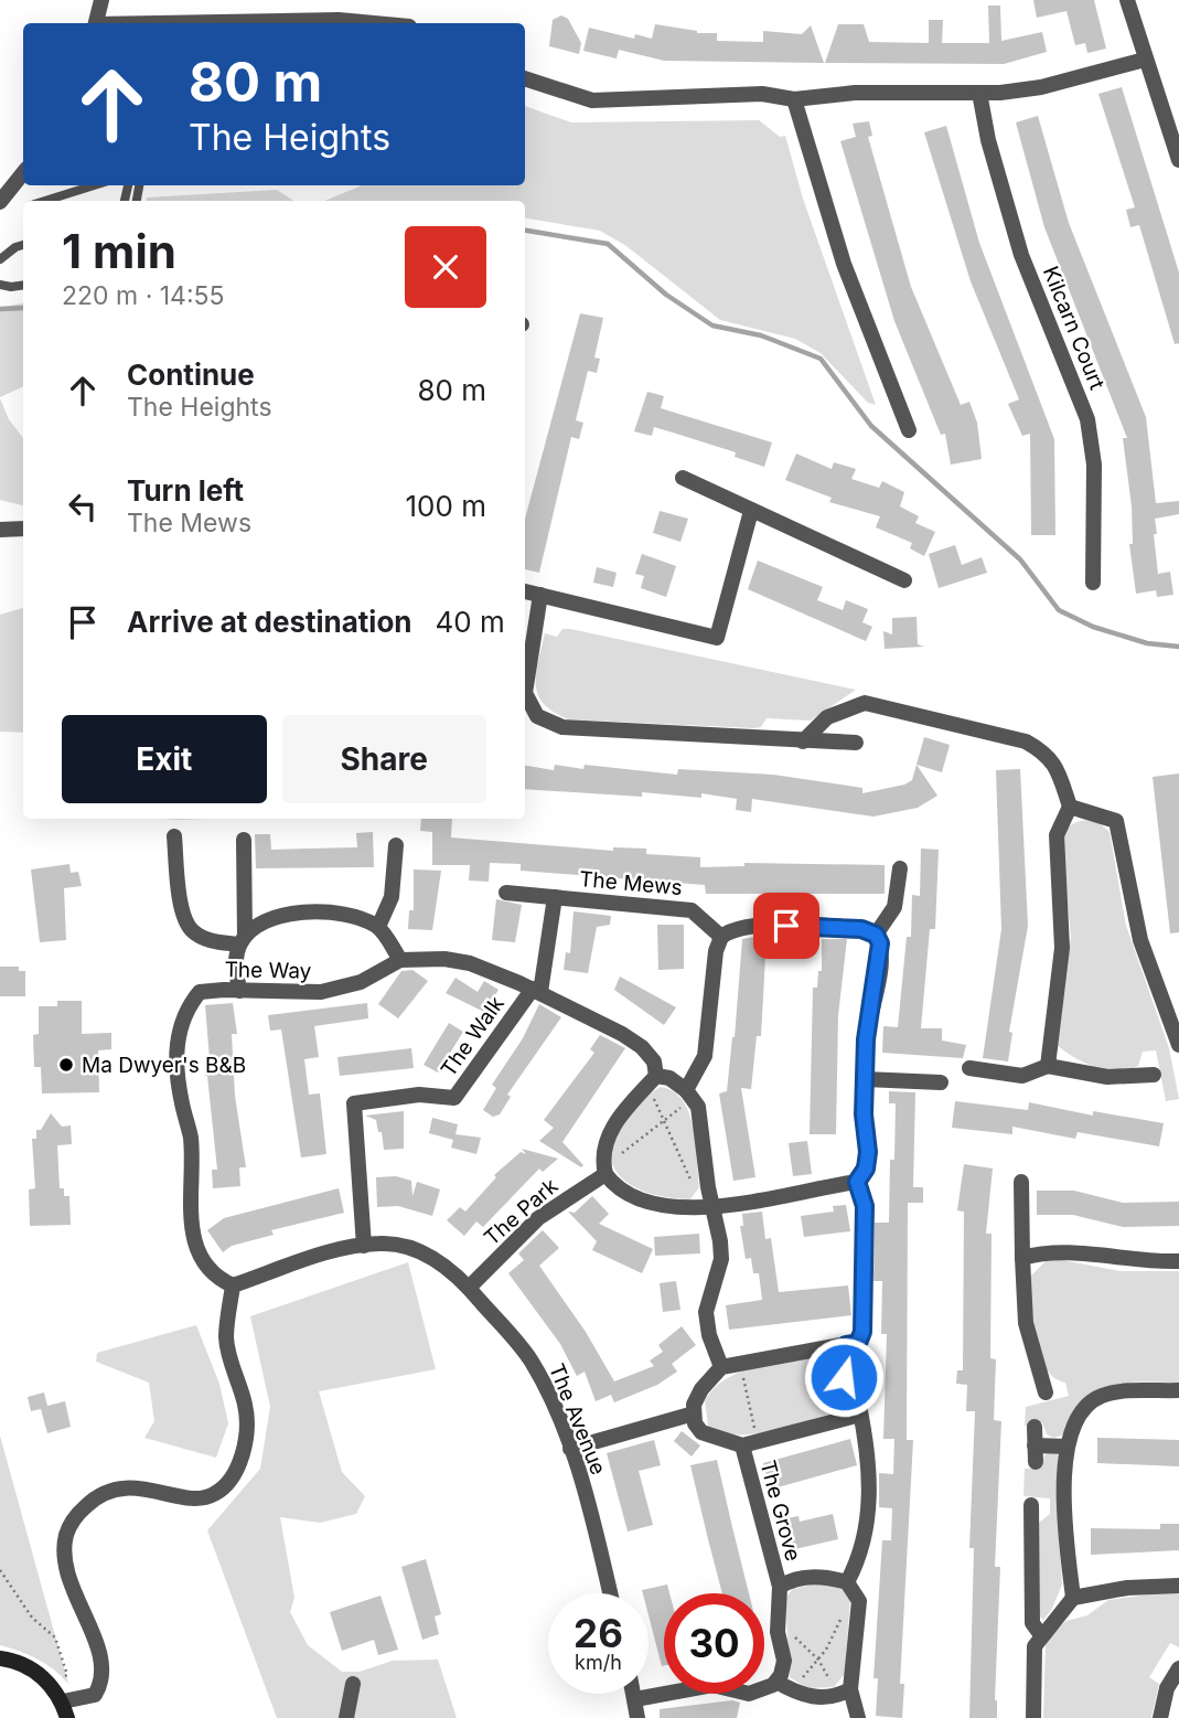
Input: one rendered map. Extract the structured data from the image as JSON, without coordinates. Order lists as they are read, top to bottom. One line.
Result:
{"streets":{"street":["Kilcarn Court","The Mews","The Way","The Walk","The Park","The Avenue","The Grove"]},"crossings":[["The Mews","The Way"],["The Mews","The Walk"],["The Way","The Walk"],["The Way","The Avenue"],["The Walk","The Avenue"],["The Park","The Avenue"]],"places":["Ma Dwyer's B&B"],"page":{"turn":["80 m","The Heights"],"heading":["1 min","220 m · 14:55"],"list":[{"name":"Continue","note":"The Heights","value":"80 m"},{"name":"Turn left","note":"The Mews","value":"100 m"},{"name":"Arrive at destination","value":"40 m"}],"buttons":["Exit","Share"],"speed":"26 km/h","limit":"30"}}
